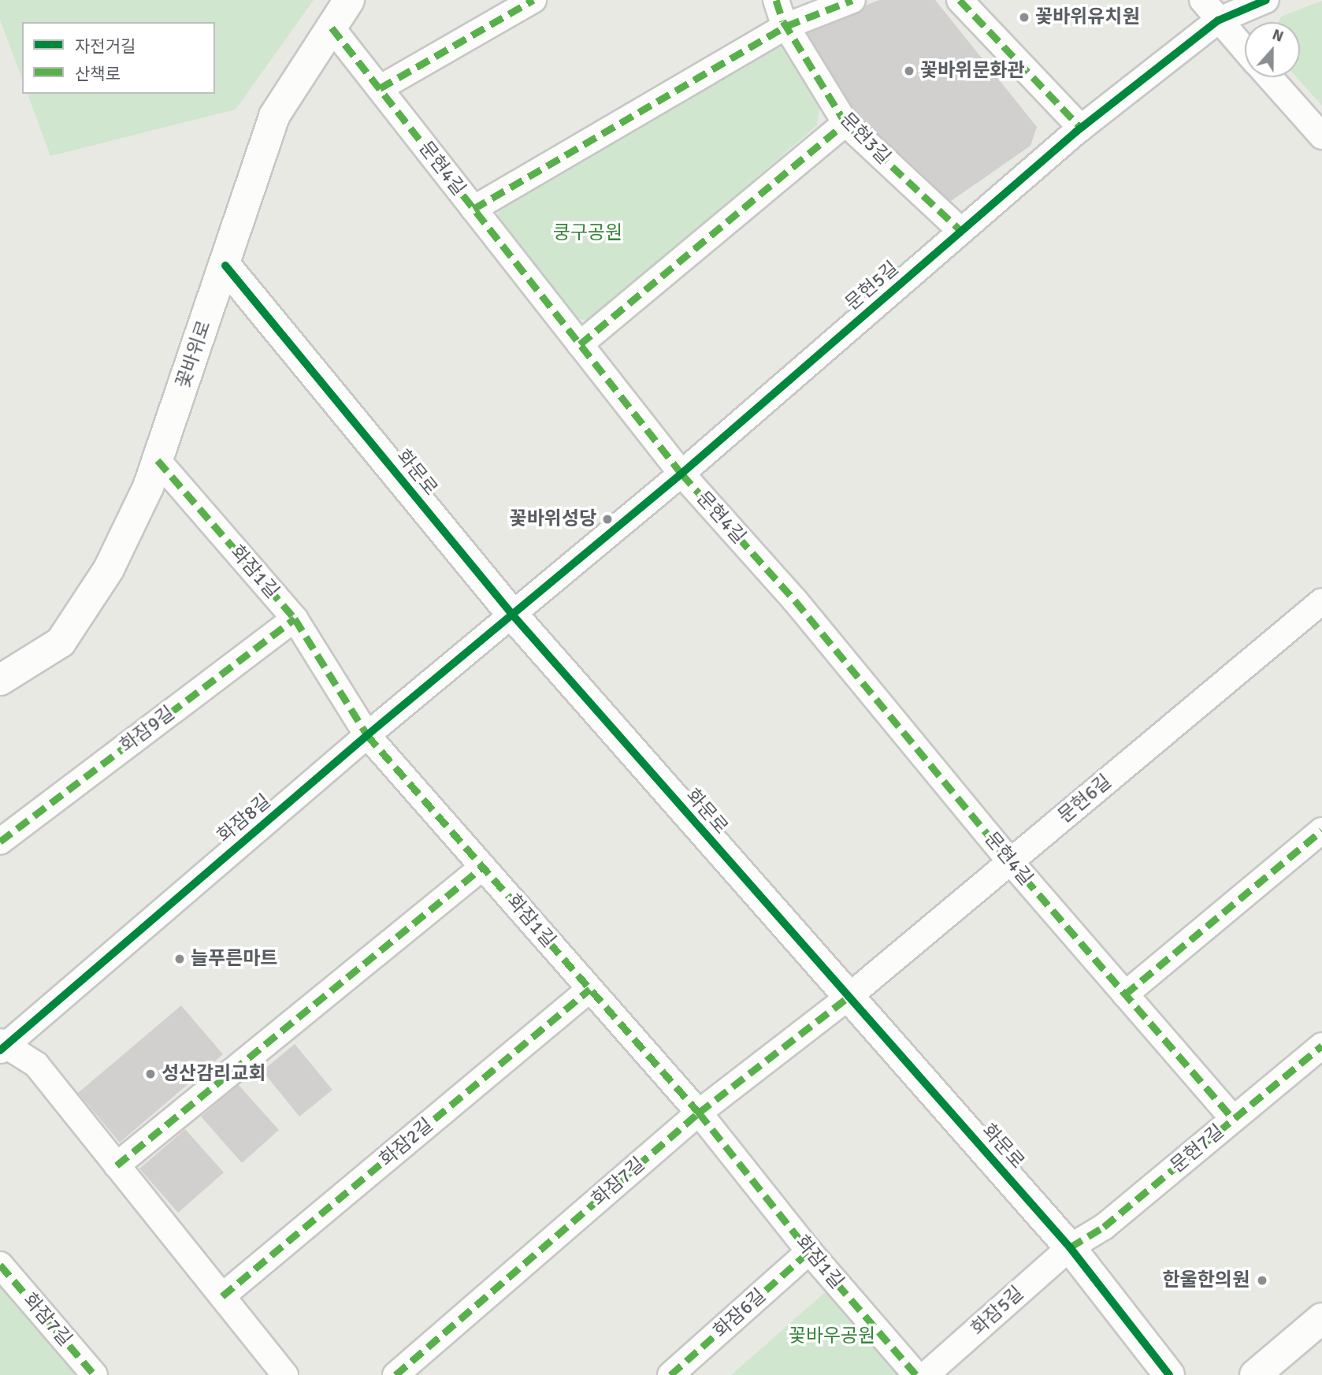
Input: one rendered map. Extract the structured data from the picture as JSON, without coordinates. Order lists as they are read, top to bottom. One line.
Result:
{"streets":{"street":["문현3길","문현4길","문현5길","꽃바위로","화문로","화잠1길","화잠9길","문현6길","화잠8길","화잠2길","문현7길","화잠7길","화잠5길","화잠6길"]},"crossings":[["문현3길","문현5길"],["문현4길","문현5길"],["문현4길","꽃바위로"],["문현4길","문현6길"],["문현4길","문현7길"],["문현5길","화문로"],["문현5길","화잠8길"],["꽃바위로","화문로"],["꽃바위로","화잠1길"],["화문로","문현6길"],["화문로","화잠8길"],["화문로","문현7길"],["화문로","화잠7길"],["화문로","화잠5길"],["화잠1길","화잠9길"],["화잠1길","화잠8길"],["화잠1길","화잠2길"],["화잠1길","화잠7길"],["화잠1길","화잠6길"],["문현6길","화잠7길"],["문현7길","화잠5길"]],"parks":["쿵구공원","꽃바우공원"],"places":["꽃바위유치원","꽃바위문화관","꽃바위성당","늘푸른마트","성산감리교회","한울한의원"],"legend":["자전거길","산책로"],"north":"top"}
